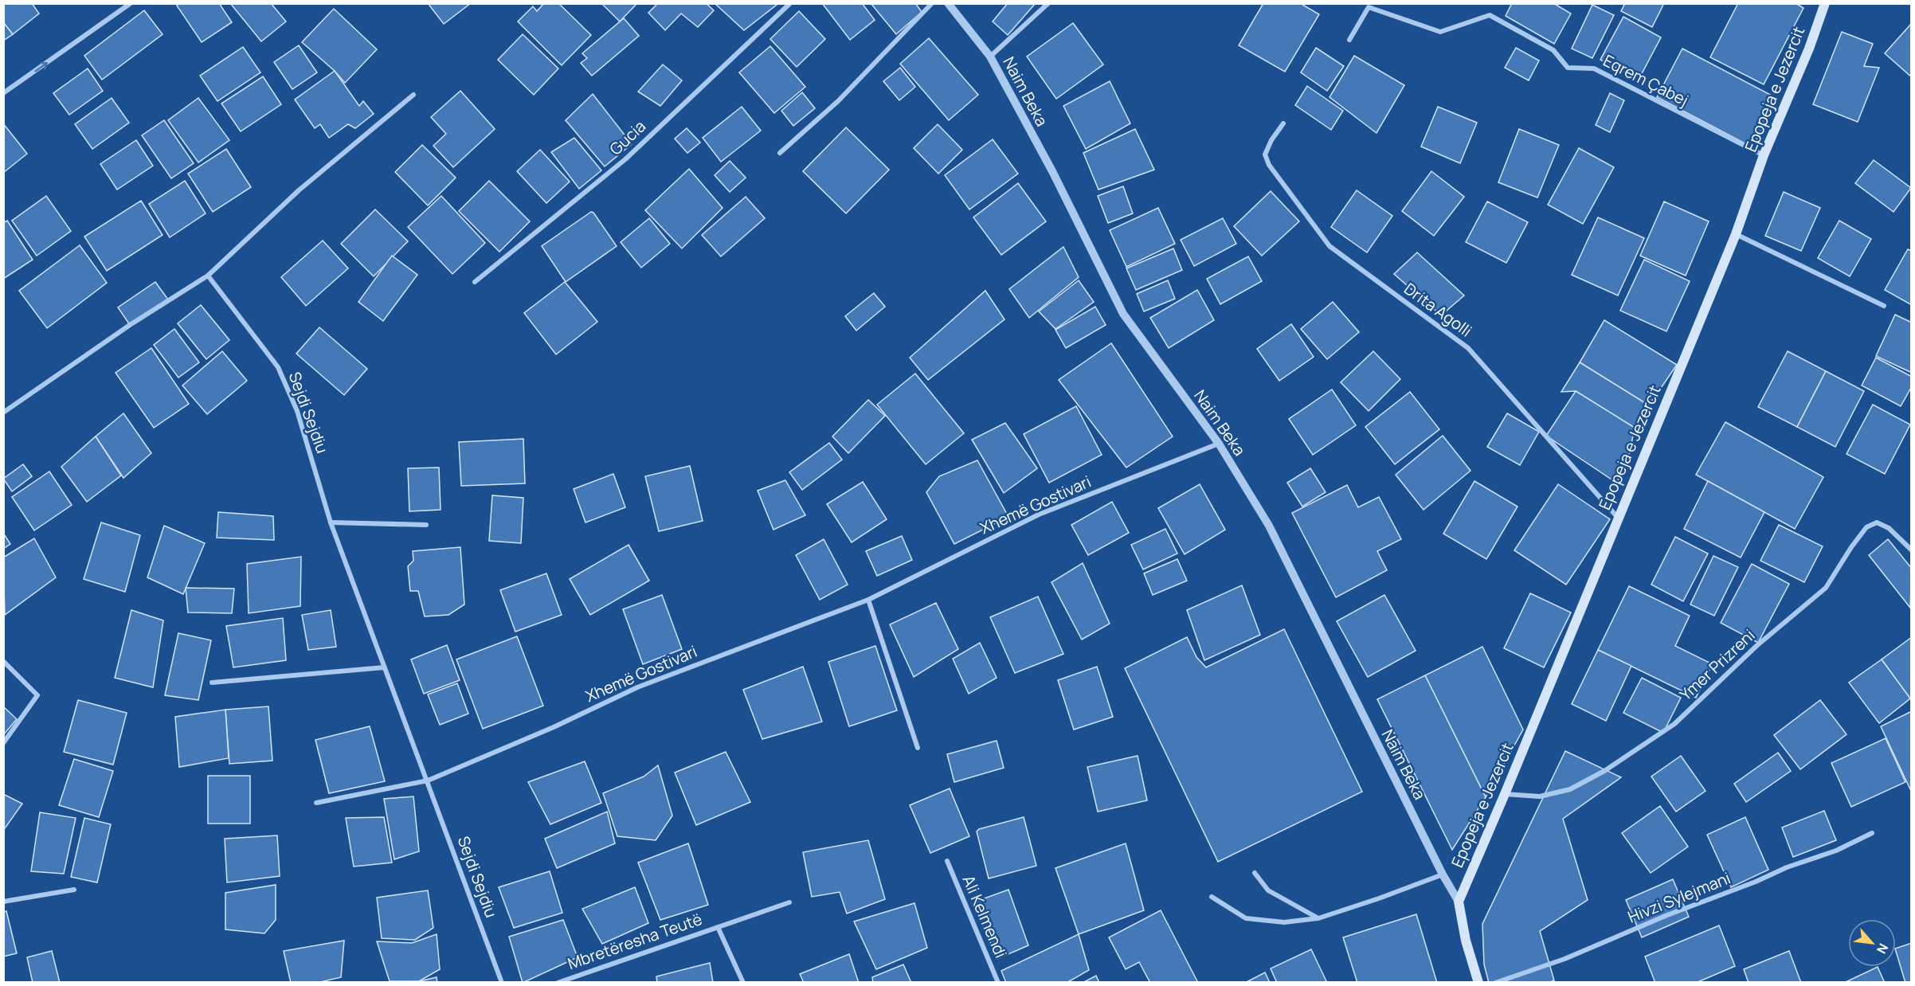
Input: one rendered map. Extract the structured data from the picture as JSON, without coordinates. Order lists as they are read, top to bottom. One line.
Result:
{"streets":{"main road":["Epopeja e Jezercit"],"street":["Eqrem Çabej","Naim Beka","Gucia","Drita Agolli","Sejdi Sejdiu","Xhemë Gostivari","Ymer Prizreni","Hivzi Sylejmani","Ali Kelmendi","Mbretëresha Teutë"]},"crossings":[["Eqrem Çabej","Epopeja e Jezercit"],["Epopeja e Jezercit","Naim Beka"],["Epopeja e Jezercit","Drita Agolli"],["Epopeja e Jezercit","Ymer Prizreni"],["Naim Beka","Xhemë Gostivari"],["Sejdi Sejdiu","Xhemë Gostivari"]],"north":"bottom right"}
